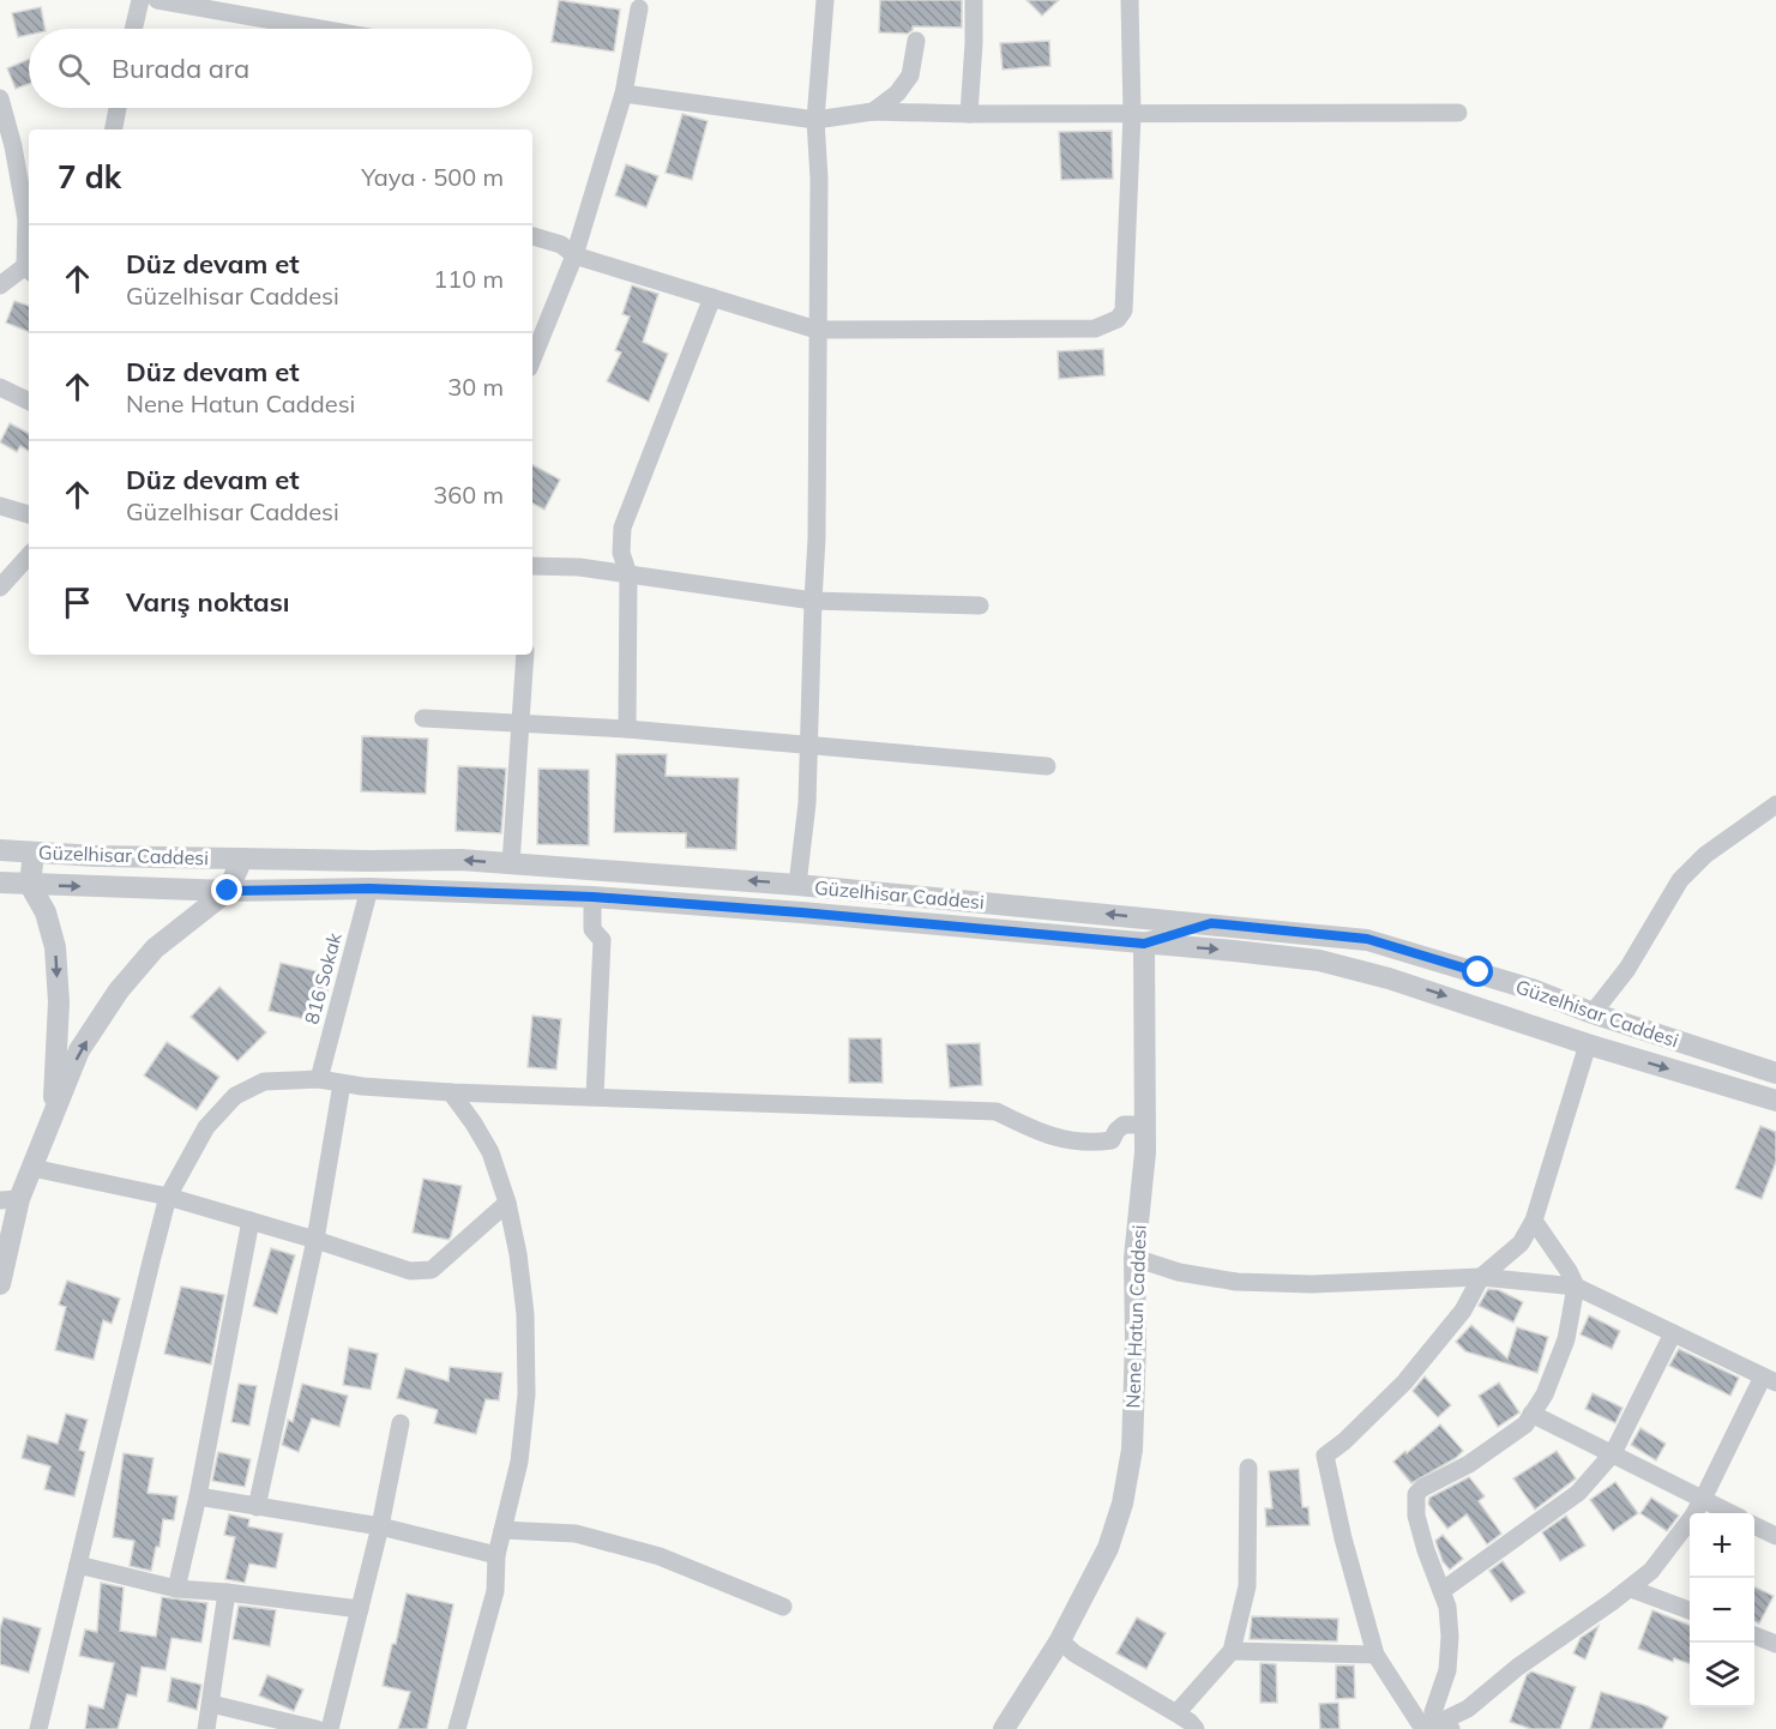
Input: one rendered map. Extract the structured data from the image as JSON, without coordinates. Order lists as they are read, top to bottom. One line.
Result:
{"streets":{"street":["Güzelhisar Caddesi","816 Sokak","Nene Hatun Caddesi"]},"crossings":[["Güzelhisar Caddesi","816 Sokak"],["Güzelhisar Caddesi","Nene Hatun Caddesi"]],"page":{"search":"Burada ara","heading":["7 dk","Yaya · 500 m"],"list":[["Düz devam et","Güzelhisar Caddesi","110 m"],["Düz devam et","Nene Hatun Caddesi","30 m"],["Düz devam et","Güzelhisar Caddesi","360 m"],"Varış noktası"],"map_buttons":["+","−"]}}
